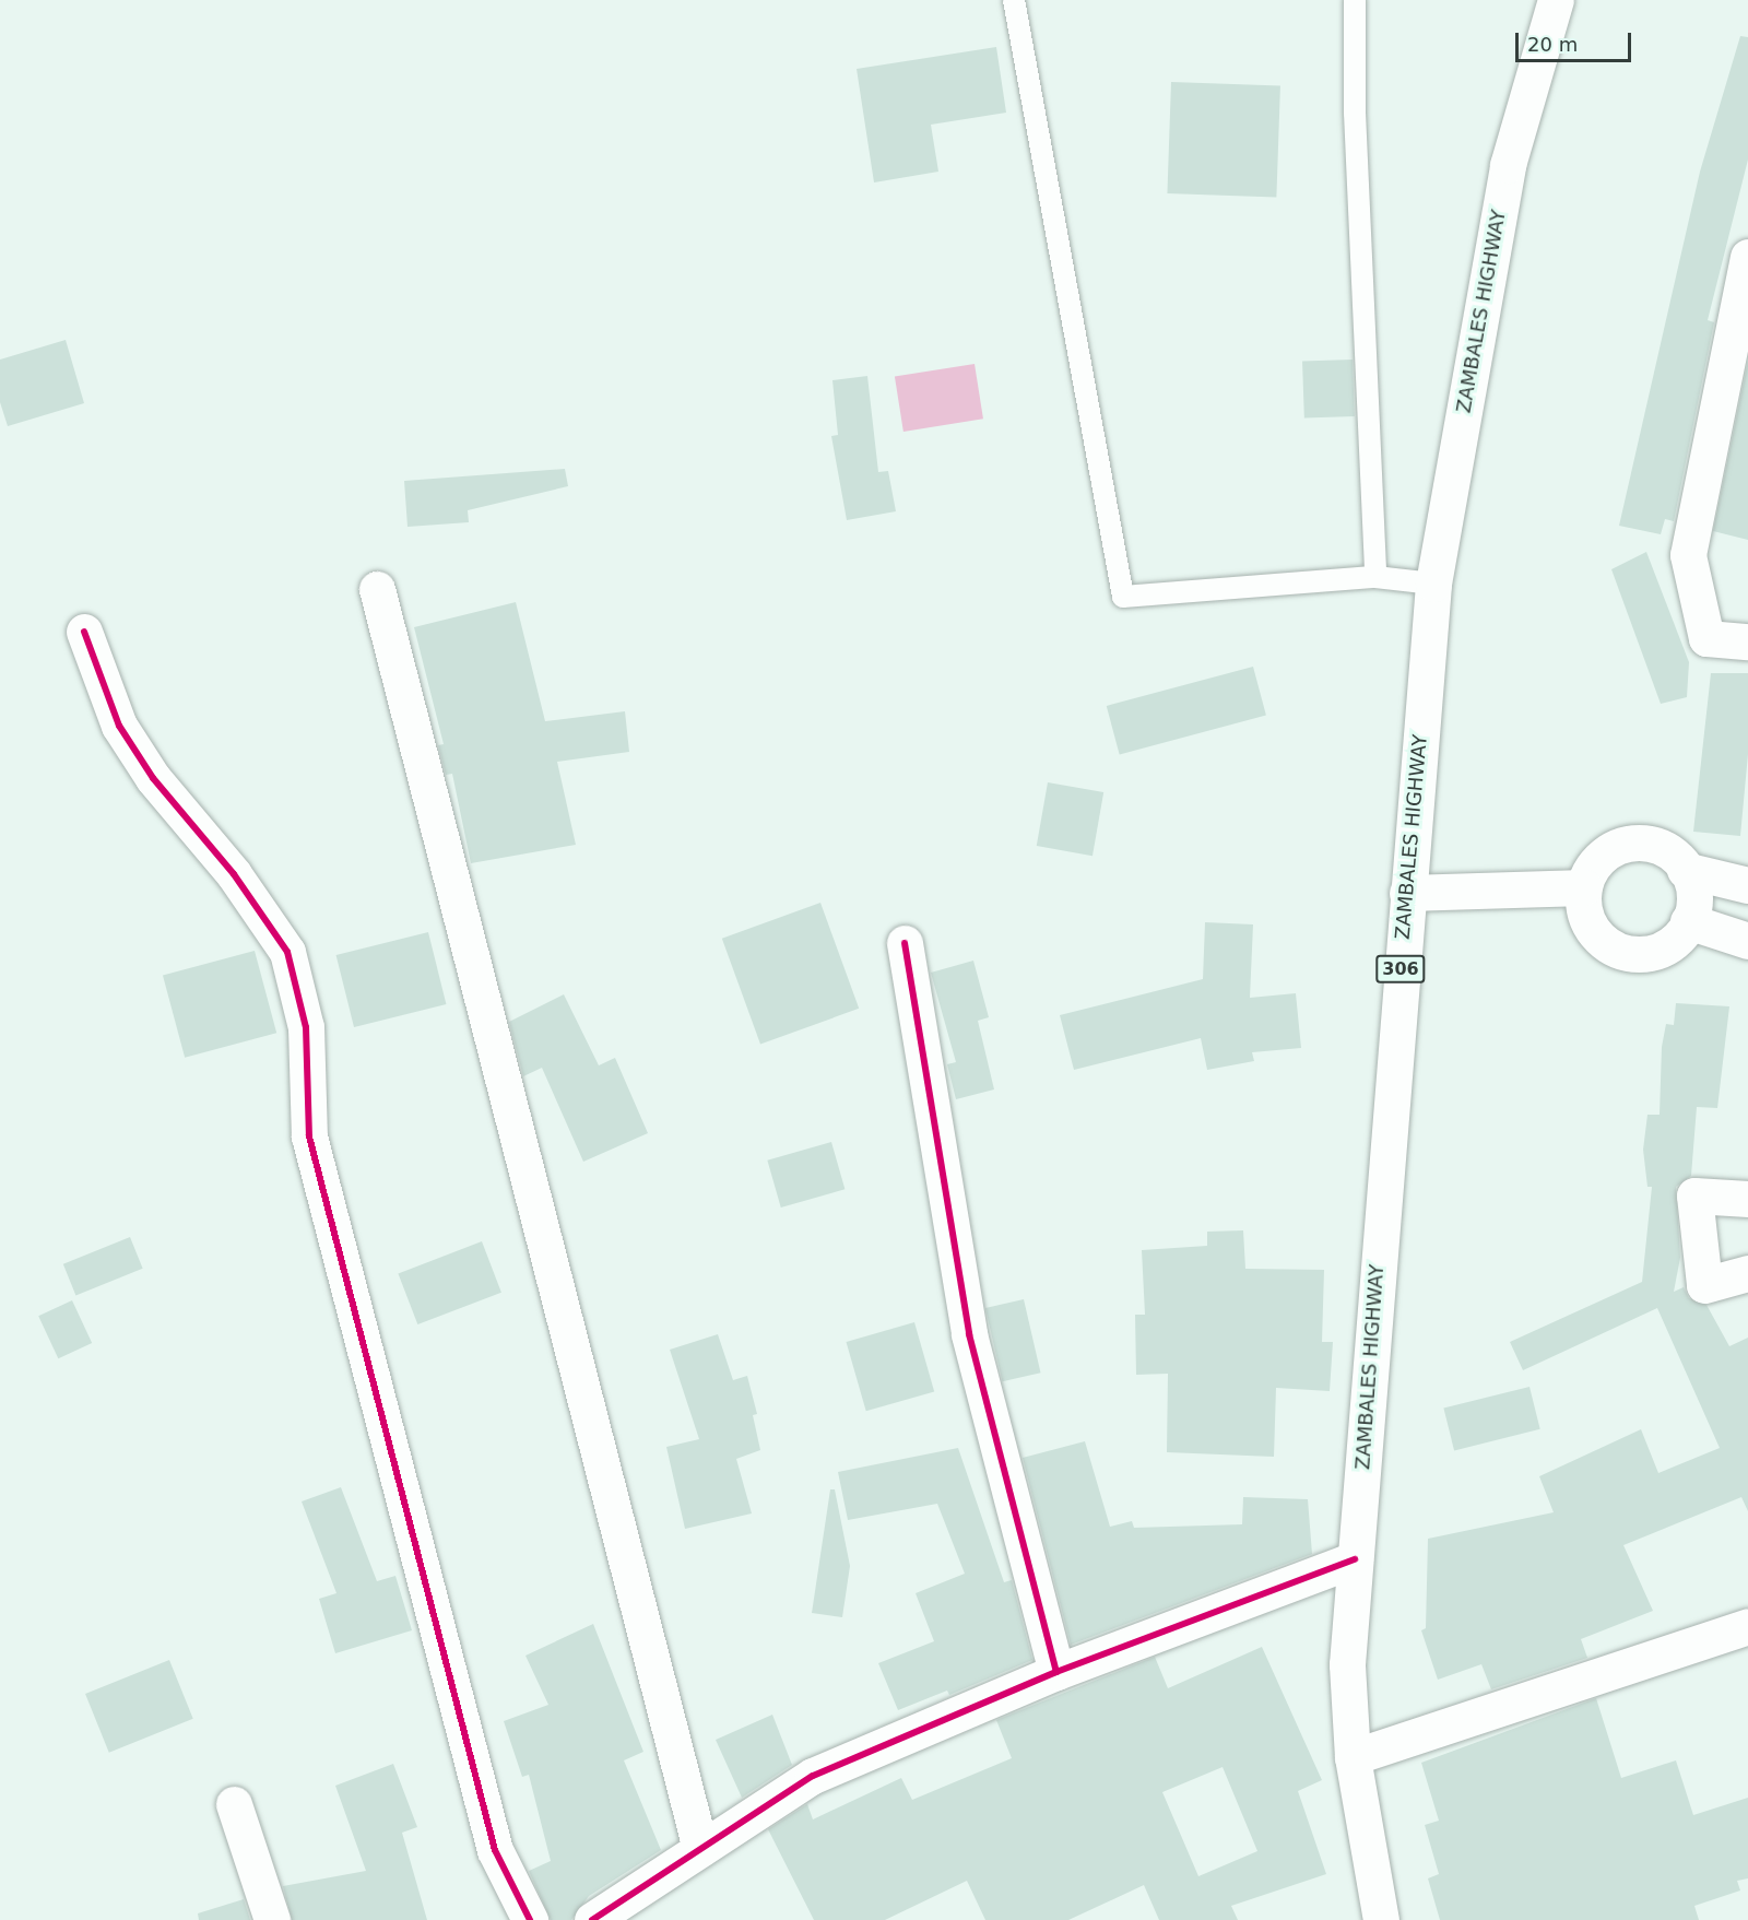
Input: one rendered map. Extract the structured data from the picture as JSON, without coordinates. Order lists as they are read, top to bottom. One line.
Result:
{"streets":{"street":["ZAMBALES HIGHWAY","306"]},"scale_bar":"20 m"}
